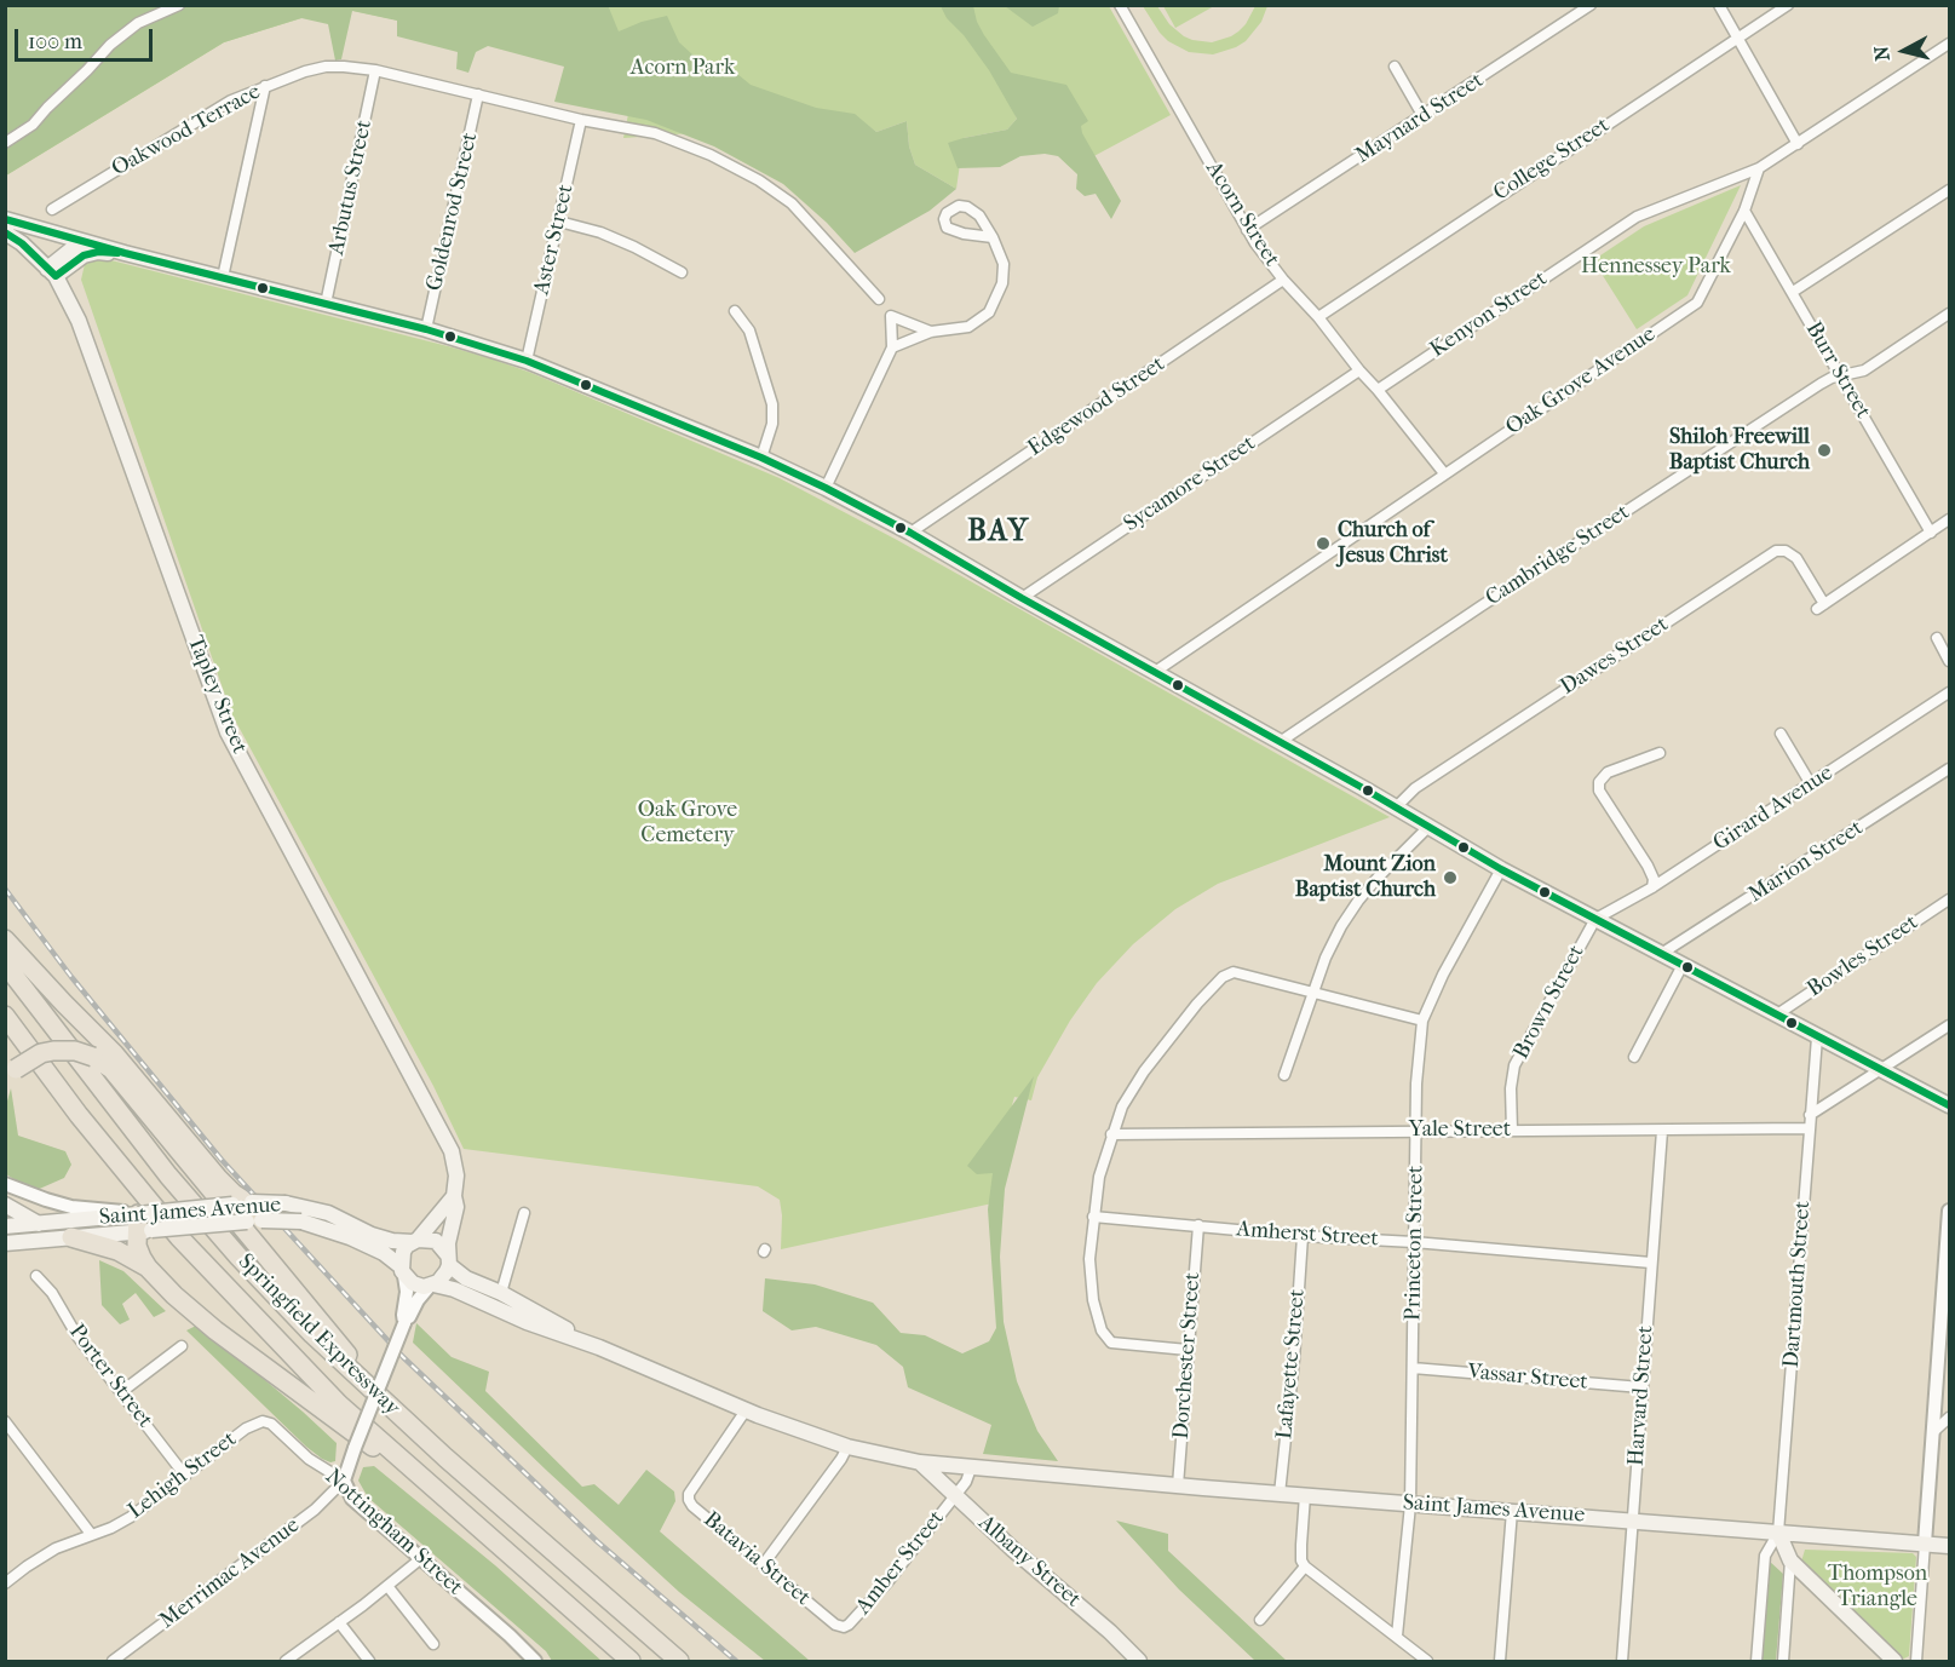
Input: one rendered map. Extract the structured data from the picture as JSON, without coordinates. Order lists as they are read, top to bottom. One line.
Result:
{"streets":{"highway":["Springfield Expressway"],"main road":["Tapley Street","Saint James Avenue","Albany Street"],"street":["Maynard Street","Oakwood Terrace","College Street","Arbutus Street","Goldenrod Street","Acorn Street","Aster Street","Kenyon Street","Burr Street","Oak Grove Avenue","Edgewood Street","Sycamore Street","Cambridge Street","Dawes Street","Girard Avenue","Marion Street","Bowles Street","Brown Street","Yale Street","Amherst Street","Princeton Street","Dartmouth Street","Dorchester Street","Lafayette Street","Porter Street","Vassar Street","Harvard Street","Lehigh Street","Nottingham Street","Batavia Street","Amber Street","Merrimac Avenue"]},"crossings":[["Maynard Street","Acorn Street"],["Oakwood Terrace","Arbutus Street"],["Oakwood Terrace","Goldenrod Street"],["Oakwood Terrace","Aster Street"],["College Street","Acorn Street"],["Acorn Street","Kenyon Street"],["Acorn Street","Oak Grove Avenue"],["Acorn Street","Edgewood Street"],["Acorn Street","Sycamore Street"],["Kenyon Street","Oak Grove Avenue"],["Burr Street","Oak Grove Avenue"],["Burr Street","Cambridge Street"],["Burr Street","Dawes Street"],["Tapley Street","Saint James Avenue"],["Girard Avenue","Brown Street"],["Brown Street","Yale Street"],["Yale Street","Princeton Street"],["Yale Street","Dartmouth Street"],["Yale Street","Harvard Street"],["Saint James Avenue","Princeton Street"],["Saint James Avenue","Dartmouth Street"],["Saint James Avenue","Dorchester Street"],["Saint James Avenue","Lafayette Street"],["Saint James Avenue","Harvard Street"],["Saint James Avenue","Batavia Street"],["Saint James Avenue","Albany Street"],["Saint James Avenue","Amber Street"],["Amherst Street","Princeton Street"],["Amherst Street","Dorchester Street"],["Amherst Street","Lafayette Street"],["Amherst Street","Harvard Street"],["Princeton Street","Vassar Street"],["Porter Street","Lehigh Street"],["Vassar Street","Harvard Street"],["Lehigh Street","Nottingham Street"],["Nottingham Street","Merrimac Avenue"],["Batavia Street","Amber Street"],["Albany Street","Amber Street"]],"districts":["BAY"],"parks":["Acorn Park","Hennessey Park","Oak Grove Cemetery","Thompson Triangle"],"places":["Shiloh Freewill Baptist Church","Church of Jesus Christ","Mount Zion Baptist Church"],"scale_bar":"100 m","north":"left"}
